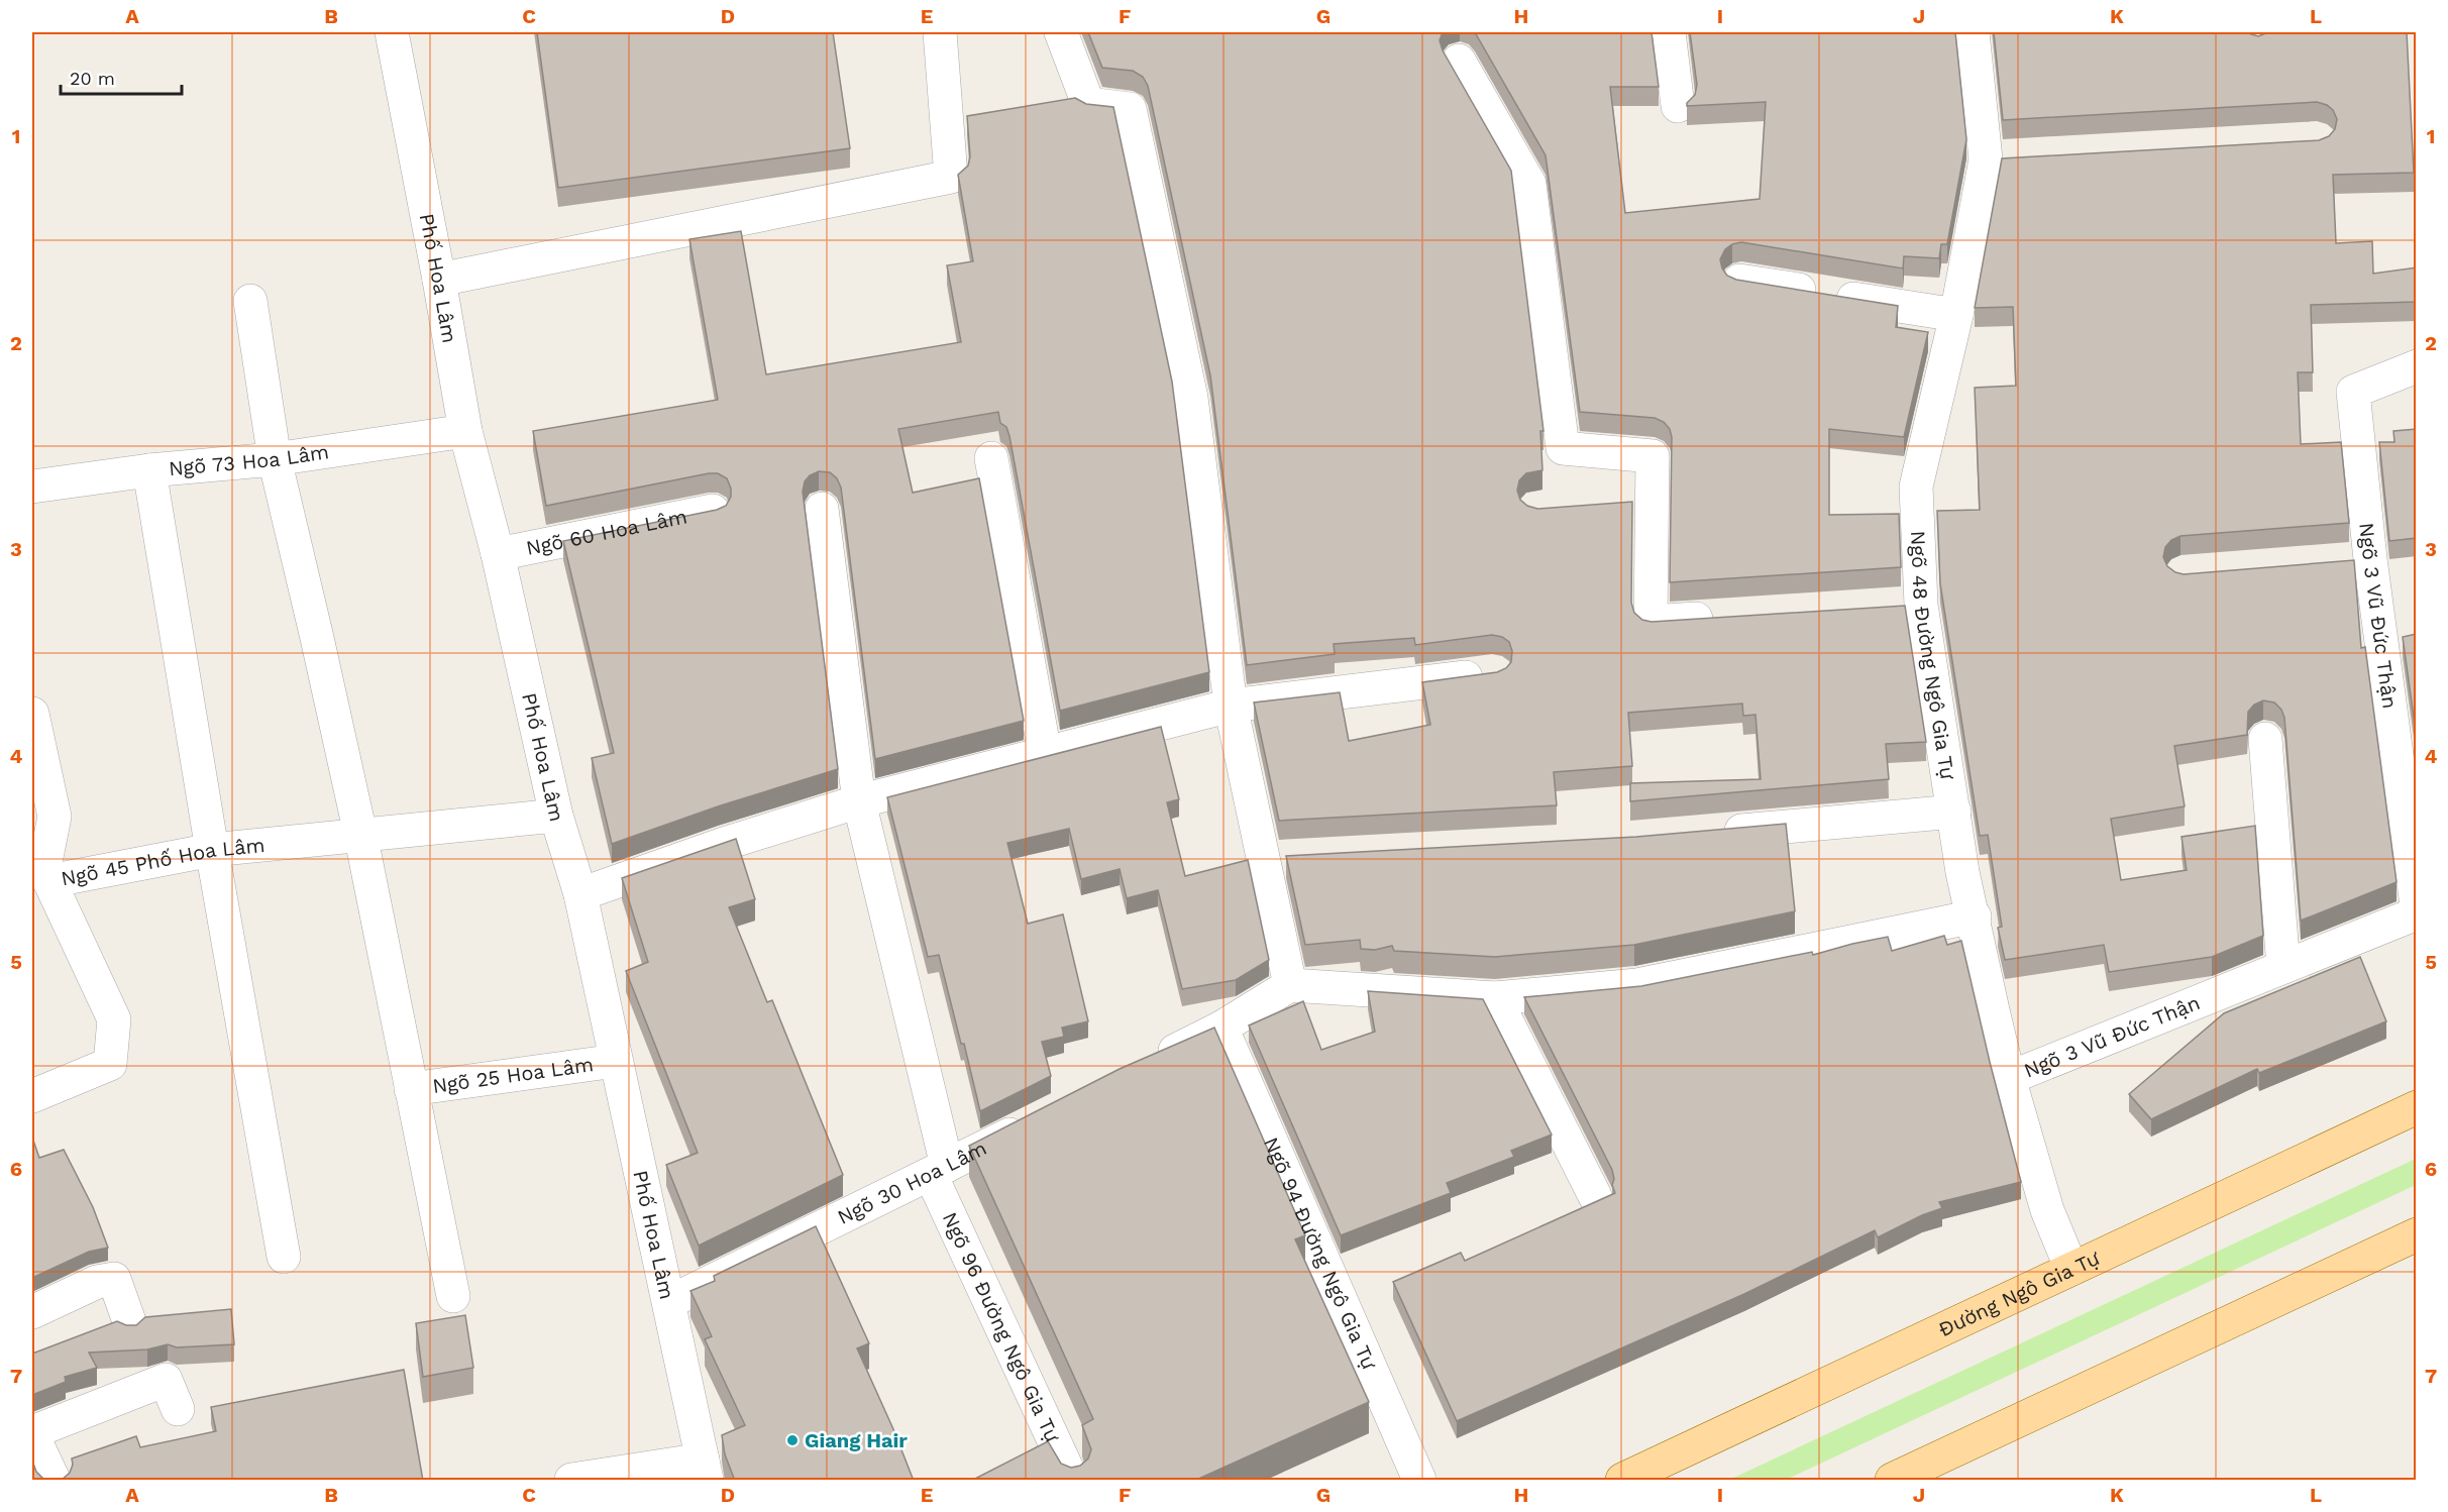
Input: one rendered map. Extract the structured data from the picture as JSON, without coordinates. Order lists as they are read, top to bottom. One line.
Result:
{"streets":{"main road":["Đường Ngô Gia Tự"],"street":["Phố Hoa Lâm","Ngõ 73 Hoa Lâm","Ngõ 60 Hoa Lâm","Ngõ 3 Vũ Đức Thận","Ngõ 48 Đường Ngô Gia Tự","Ngõ 45 Phố Hoa Lâm","Ngõ 25 Hoa Lâm","Ngõ 30 Hoa Lâm","Ngõ 94 Đường Ngô Gia Tự","Ngõ 96 Đường Ngô Gia Tự"]},"crossings":[["Phố Hoa Lâm","Ngõ 73 Hoa Lâm"],["Phố Hoa Lâm","Ngõ 60 Hoa Lâm"],["Phố Hoa Lâm","Ngõ 45 Phố Hoa Lâm"],["Phố Hoa Lâm","Ngõ 25 Hoa Lâm"],["Phố Hoa Lâm","Ngõ 30 Hoa Lâm"],["Ngõ 3 Vũ Đức Thận","Ngõ 48 Đường Ngô Gia Tự"],["Ngõ 48 Đường Ngô Gia Tự","Đường Ngô Gia Tự"],["Ngõ 30 Hoa Lâm","Ngõ 96 Đường Ngô Gia Tự"]],"places":["Giang Hair"],"scale_bar":"20 m","grid":{"columns":["A","B","C","D","E","F","G","H","I","J","K","L"],"rows":["1","2","3","4","5","6","7"]}}
